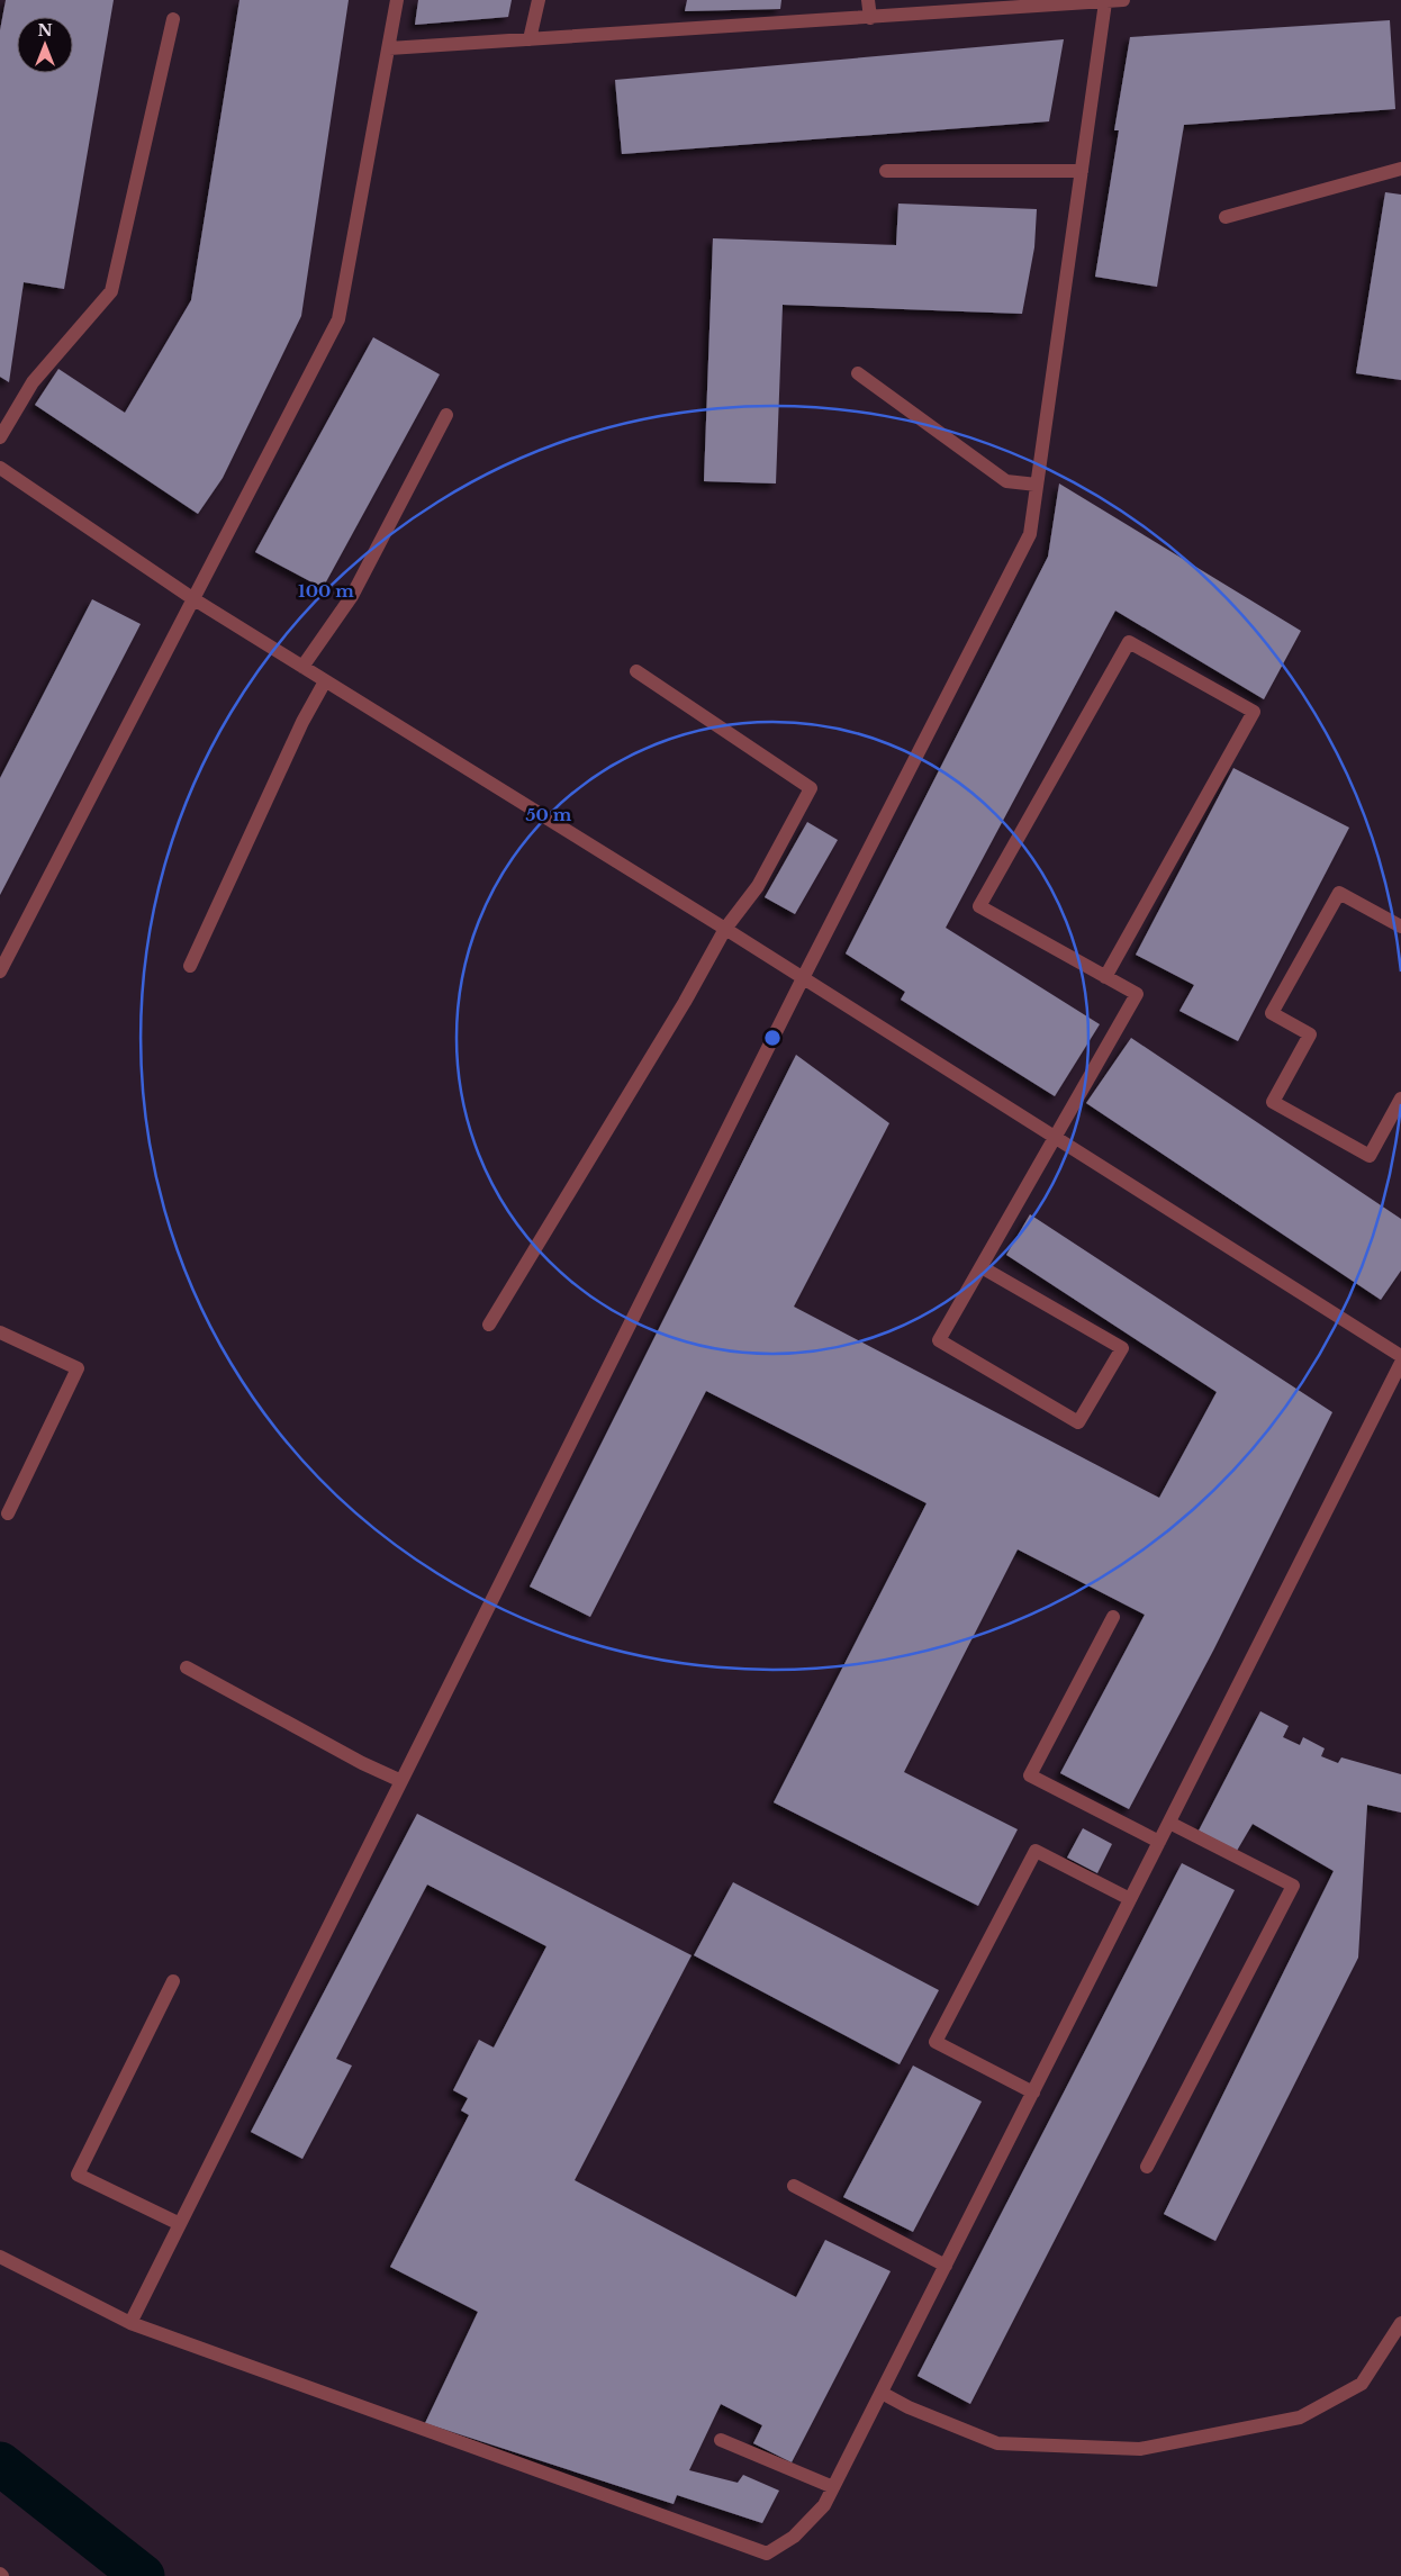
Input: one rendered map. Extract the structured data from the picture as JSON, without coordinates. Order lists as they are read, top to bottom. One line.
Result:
{"north":"top","rings":["100 m","50 m"]}
